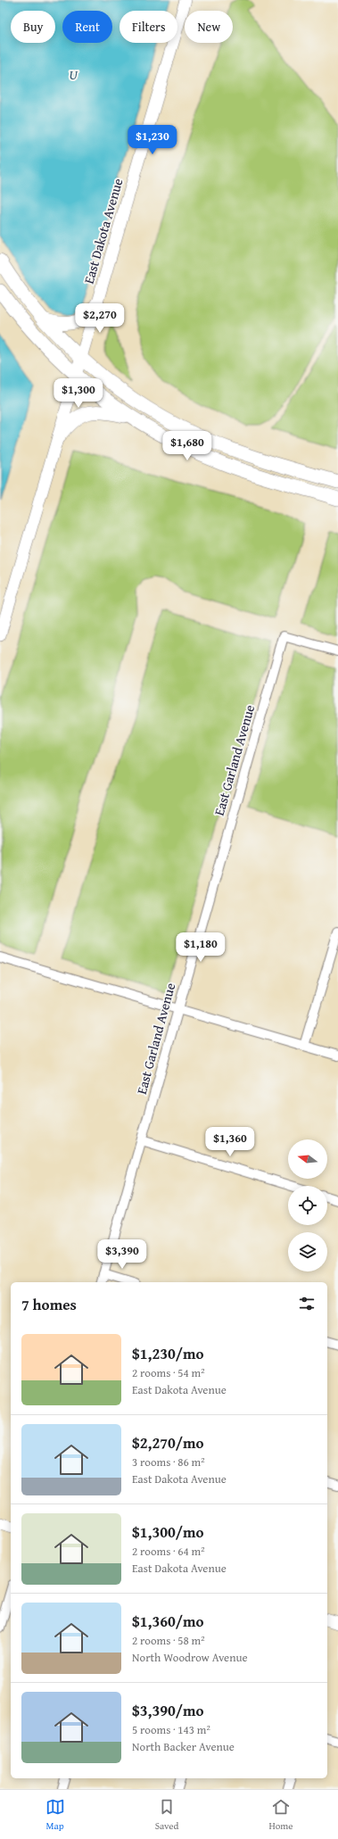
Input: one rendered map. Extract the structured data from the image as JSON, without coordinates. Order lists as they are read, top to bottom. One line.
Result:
{"streets":{"street":["East Dakota Avenue","East Garland Avenue"]},"water":["U"],"north":"left","page":{"chip":["Buy","Rent","Filters","New"],"price":["$1,230","$2,270","$1,300","$1,680","$1,180","$1,360","$3,390"],"heading":"7 homes","list":[{"name":"$1,230/mo","note":"2 rooms · 54 m² · East Dakota Avenue"},{"name":"$2,270/mo","note":"3 rooms · 86 m² · East Dakota Avenue"},{"name":"$1,300/mo","note":"2 rooms · 64 m² · East Dakota Avenue"},{"name":"$1,360/mo","note":"2 rooms · 58 m² · North Woodrow Avenue"},{"name":"$3,390/mo","note":"5 rooms · 143 m² · North Backer Avenue"}],"tabs":["Map","Saved","Home"]}}
